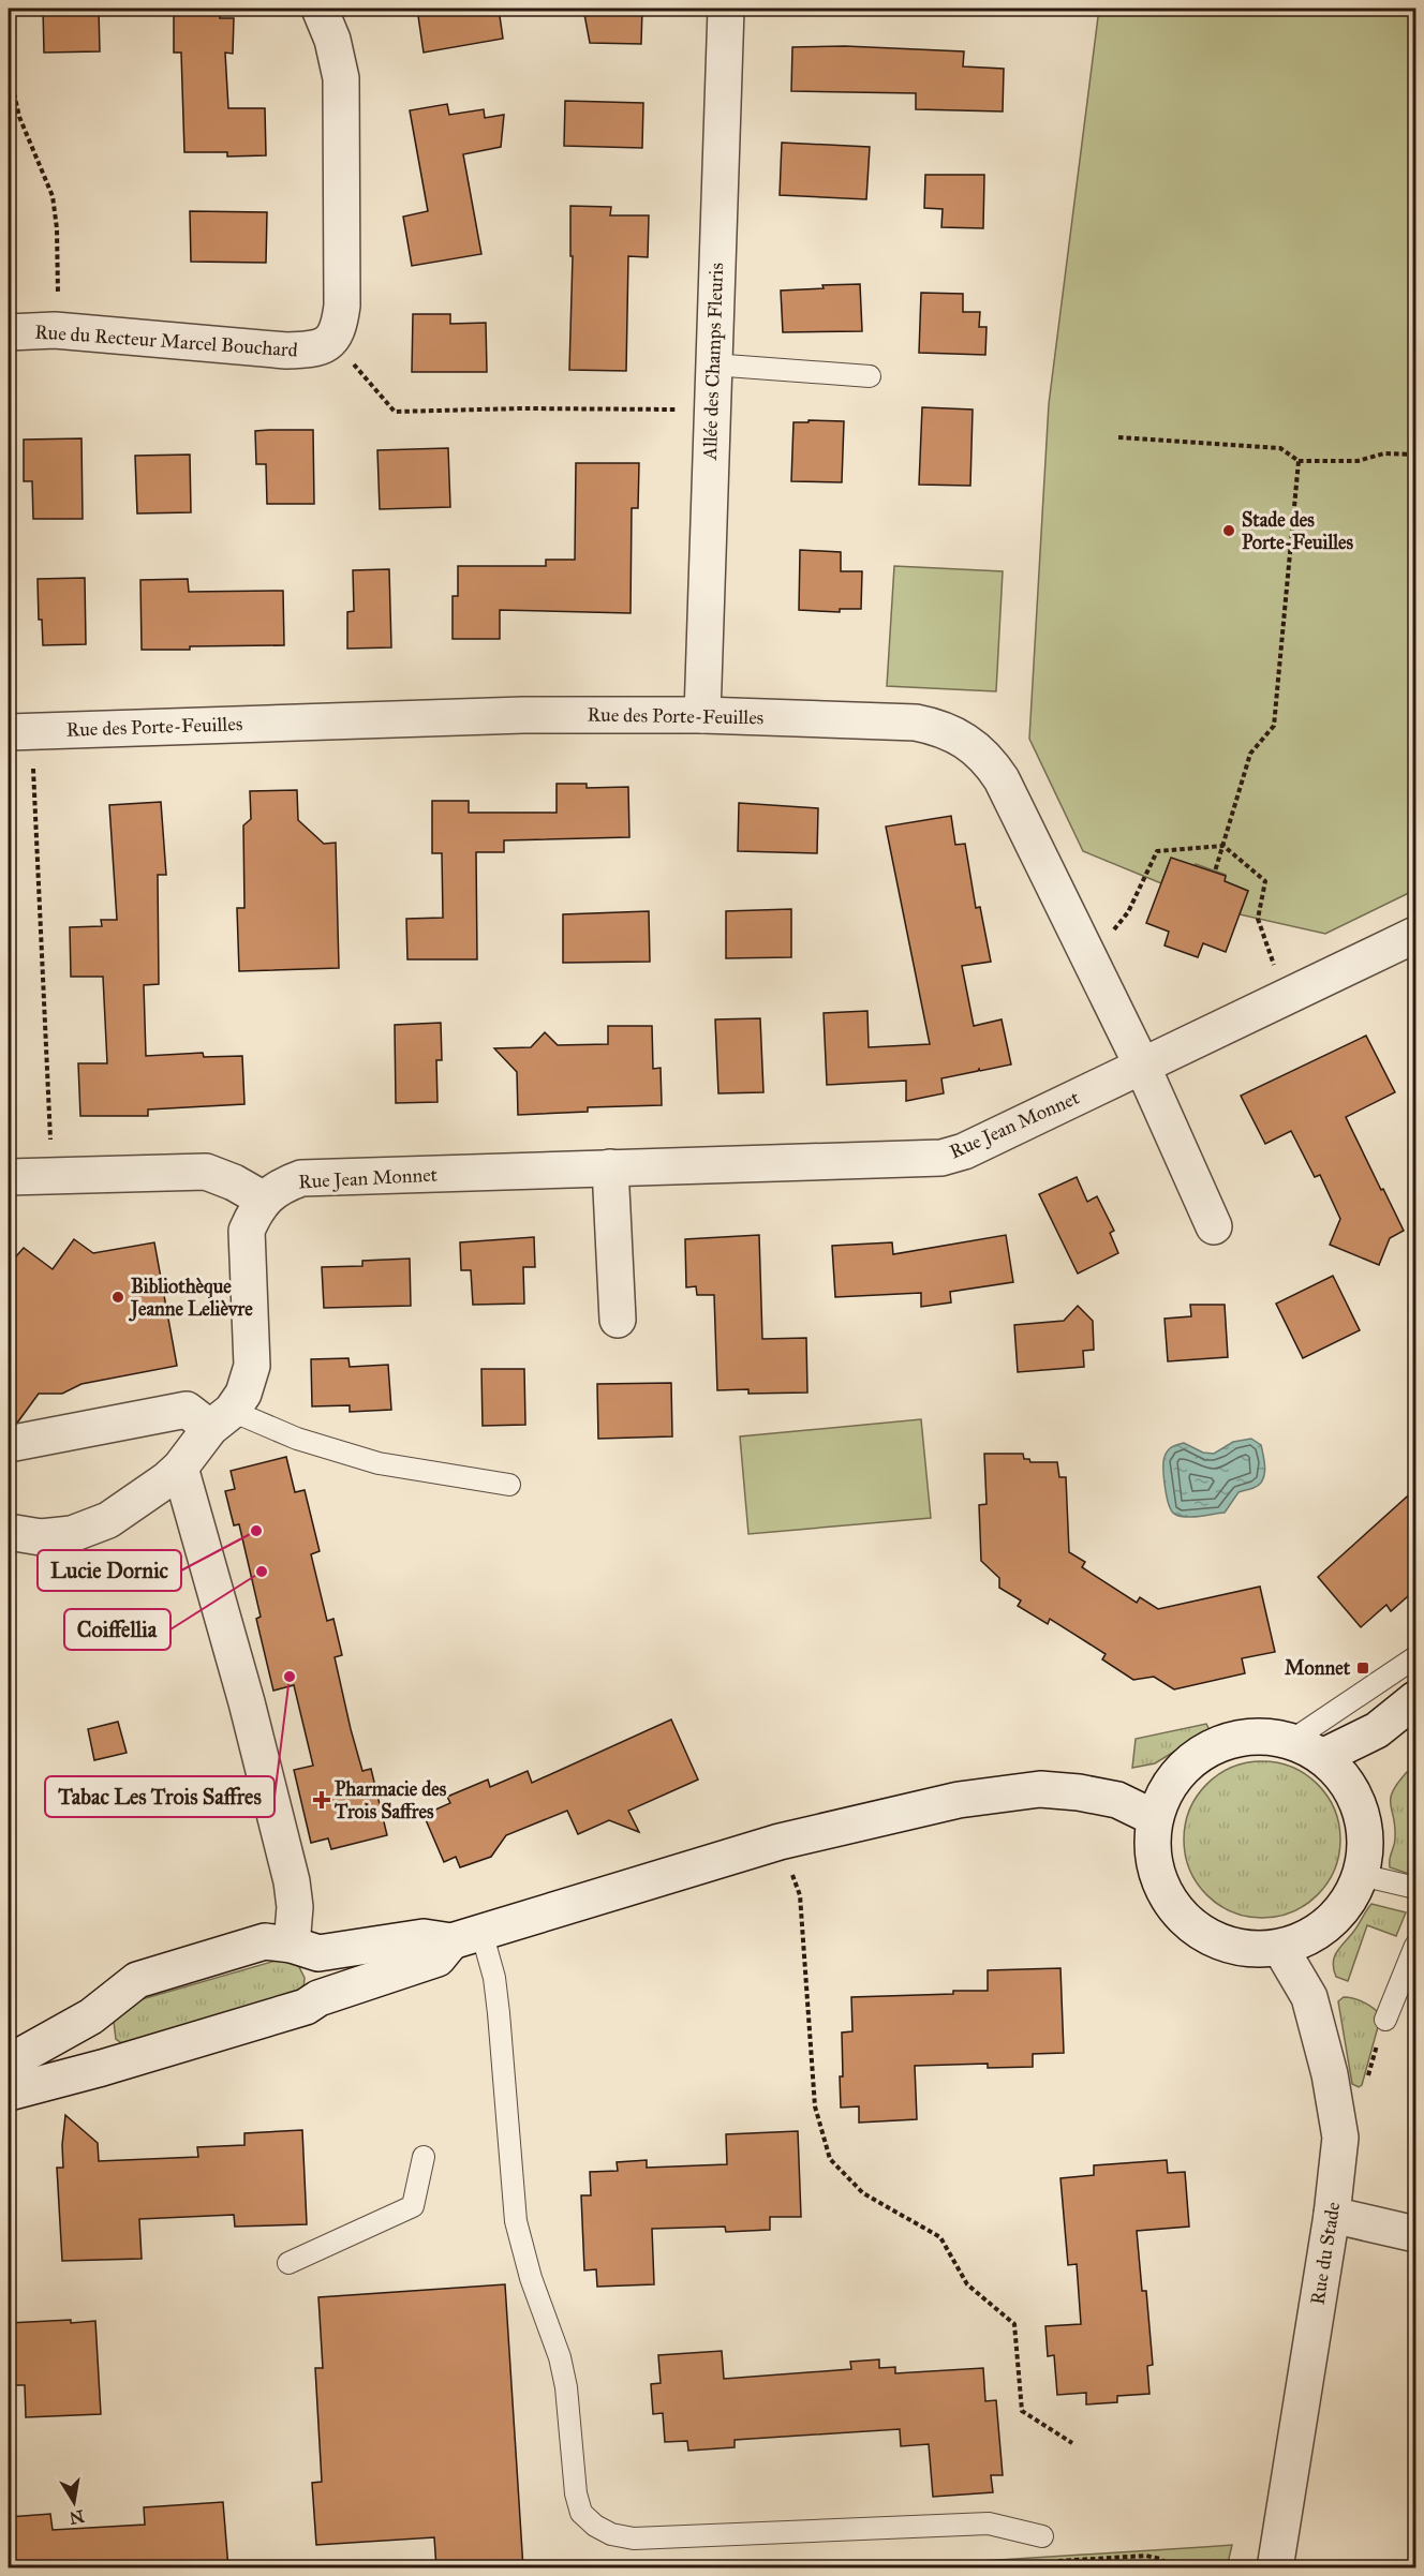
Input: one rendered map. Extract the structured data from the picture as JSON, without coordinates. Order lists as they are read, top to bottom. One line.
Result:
{"streets":{"street":["Rue du Recteur Marcel Bouchard","Allée des Champs Fleuris","Rue des Porte-Feuilles","Rue Jean Monnet","Rue du Stade"]},"crossings":[["Allée des Champs Fleuris","Rue des Porte-Feuilles"],["Rue des Porte-Feuilles","Rue Jean Monnet"]],"places":{"other":["Stade des Porte-Feuilles","Bibliothèque Jeanne Lelièvre","Lucie Dornic","Coiffellia","Tabac Les Trois Saffres"],"transit":["Monnet"],"health":["Pharmacie des Trois Saffres"]},"north":"bottom"}
